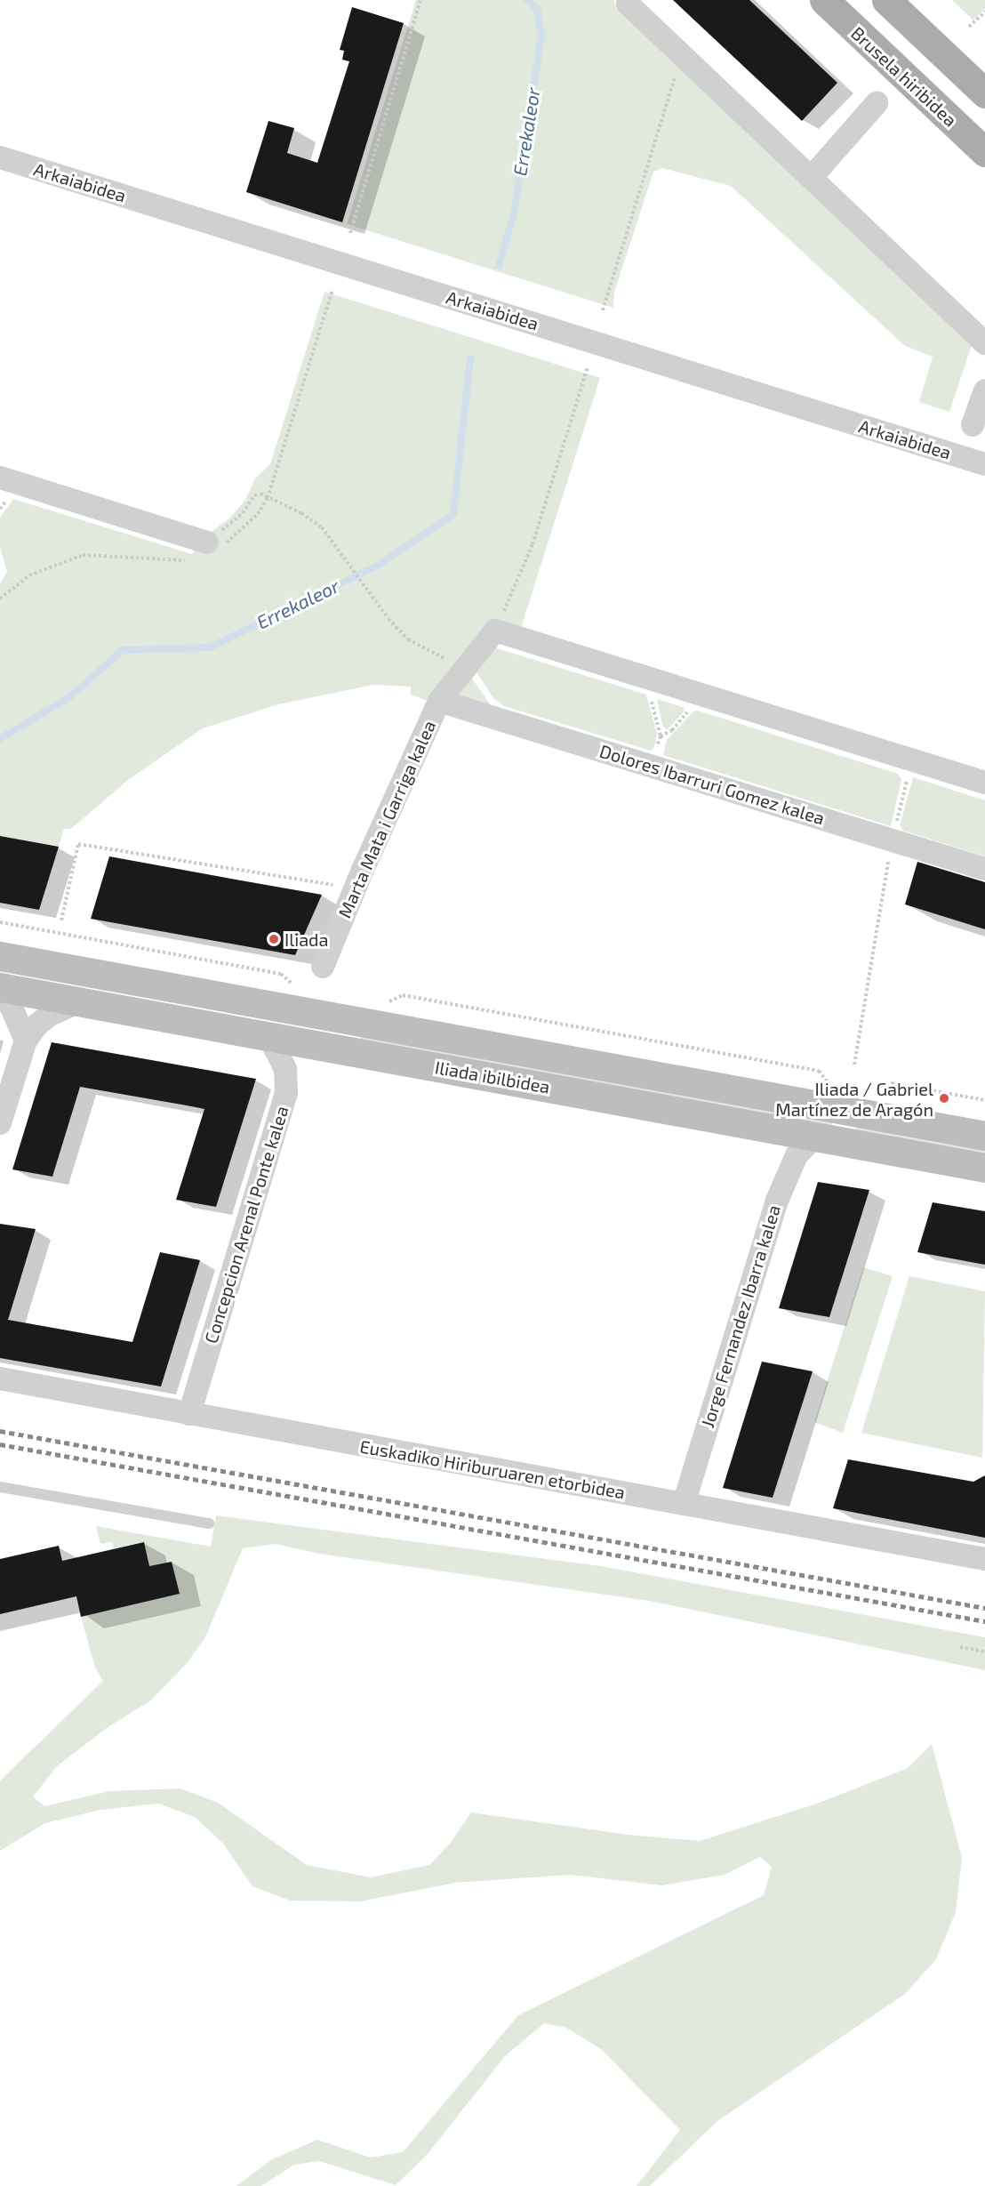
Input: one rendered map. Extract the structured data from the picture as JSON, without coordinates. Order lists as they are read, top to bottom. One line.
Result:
{"streets":{"main road":["Brusela hiribidea"],"street":["Arkaiabidea","Dolores Ibarruri Gomez kalea","Marta Mata i Garriga kalea","Iliada ibilbidea","Concepcion Arenal Ponte kalea","Jorge Fernandez Ibarra kalea","Euskadiko Hiriburuaren etorbidea"]},"crossings":[["Dolores Ibarruri Gomez kalea","Marta Mata i Garriga kalea"],["Iliada ibilbidea","Concepcion Arenal Ponte kalea"],["Iliada ibilbidea","Jorge Fernandez Ibarra kalea"],["Concepcion Arenal Ponte kalea","Euskadiko Hiriburuaren etorbidea"],["Jorge Fernandez Ibarra kalea","Euskadiko Hiriburuaren etorbidea"]],"water":["Errekaleor"],"places":["Iliada","Iliada / Gabriel Martínez de Aragón"]}
